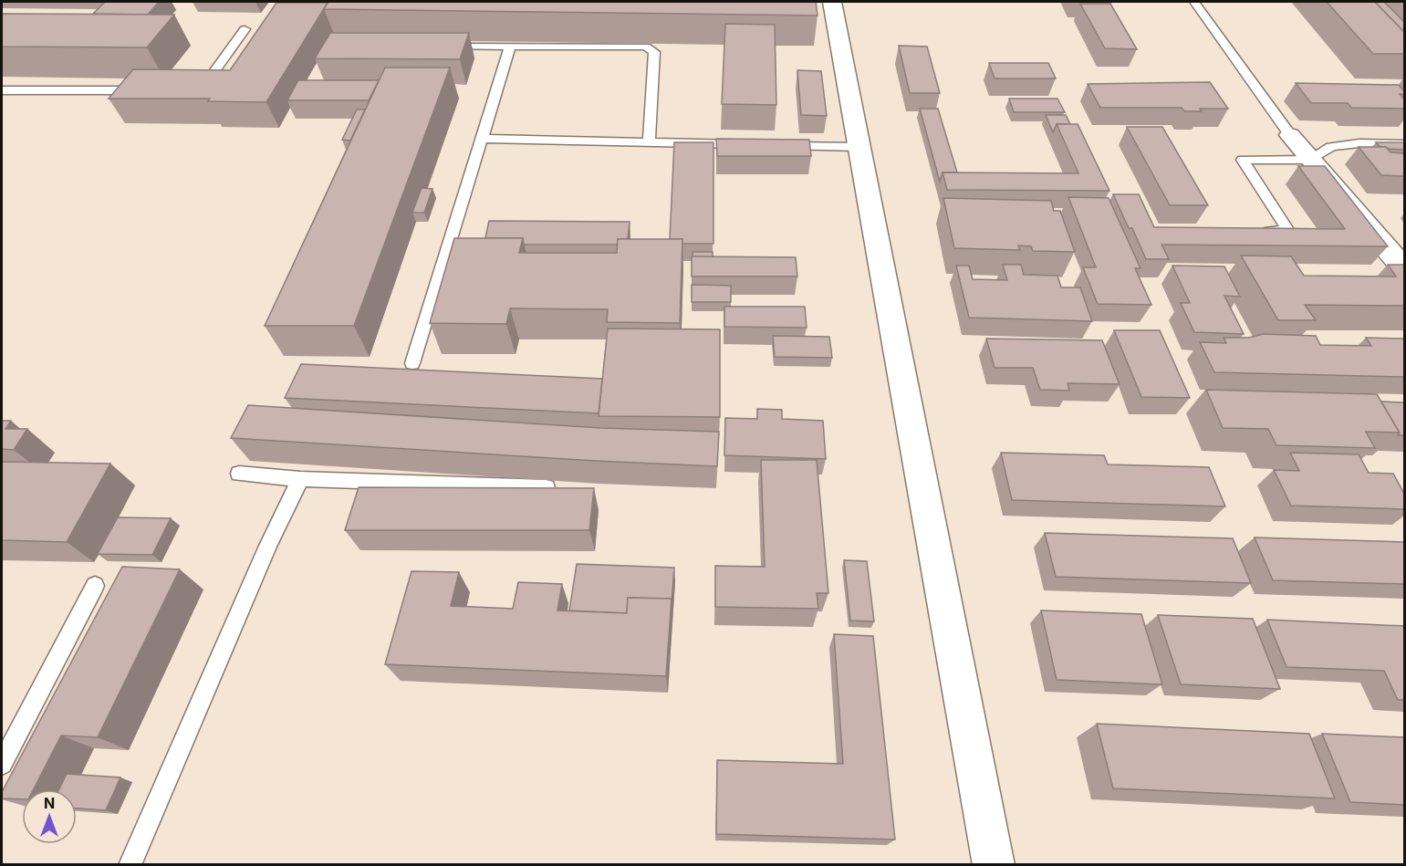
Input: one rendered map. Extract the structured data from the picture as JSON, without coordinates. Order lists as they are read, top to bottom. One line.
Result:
{"north":"top"}
